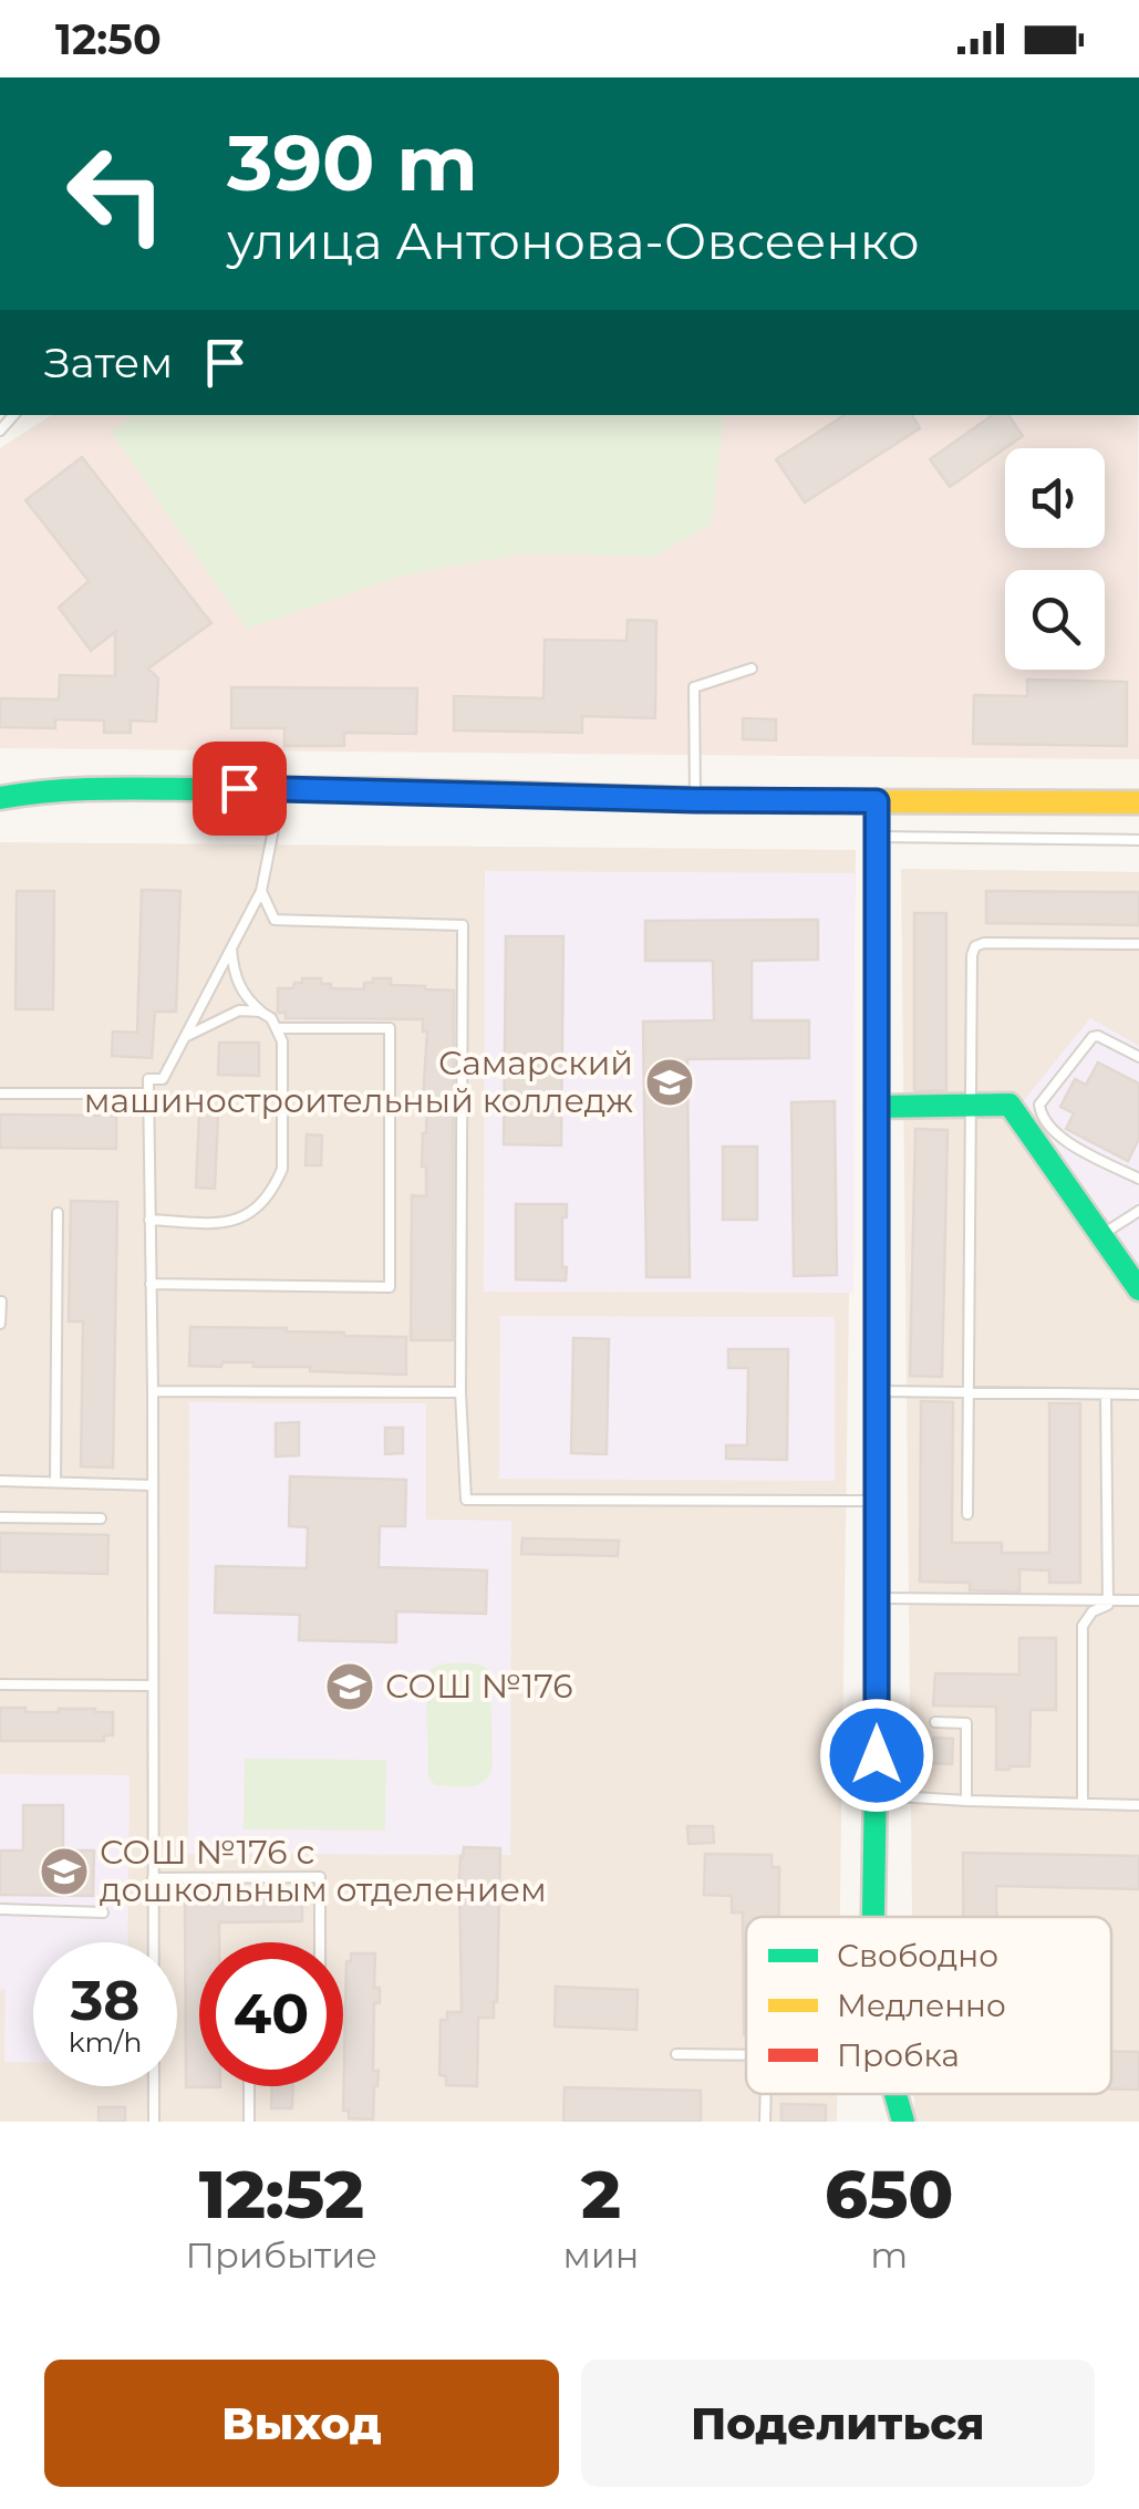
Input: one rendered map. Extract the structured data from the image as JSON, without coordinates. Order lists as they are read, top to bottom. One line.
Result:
{"places":{"school or university":["Самарский машиностроительный колледж","СОШ №176","СОШ №176 с дошкольным отделением"]},"legend":["Свободно","Медленно","Пробка"],"page":{"status":"12:50","turn":["390 m","улица Антонова-Овсеенко"],"then":"Затем","speed":"38 km/h","limit":"40","eta":["12:52","Прибытие","2","мин","650","m"],"buttons":["Выход","Поделиться"]}}
